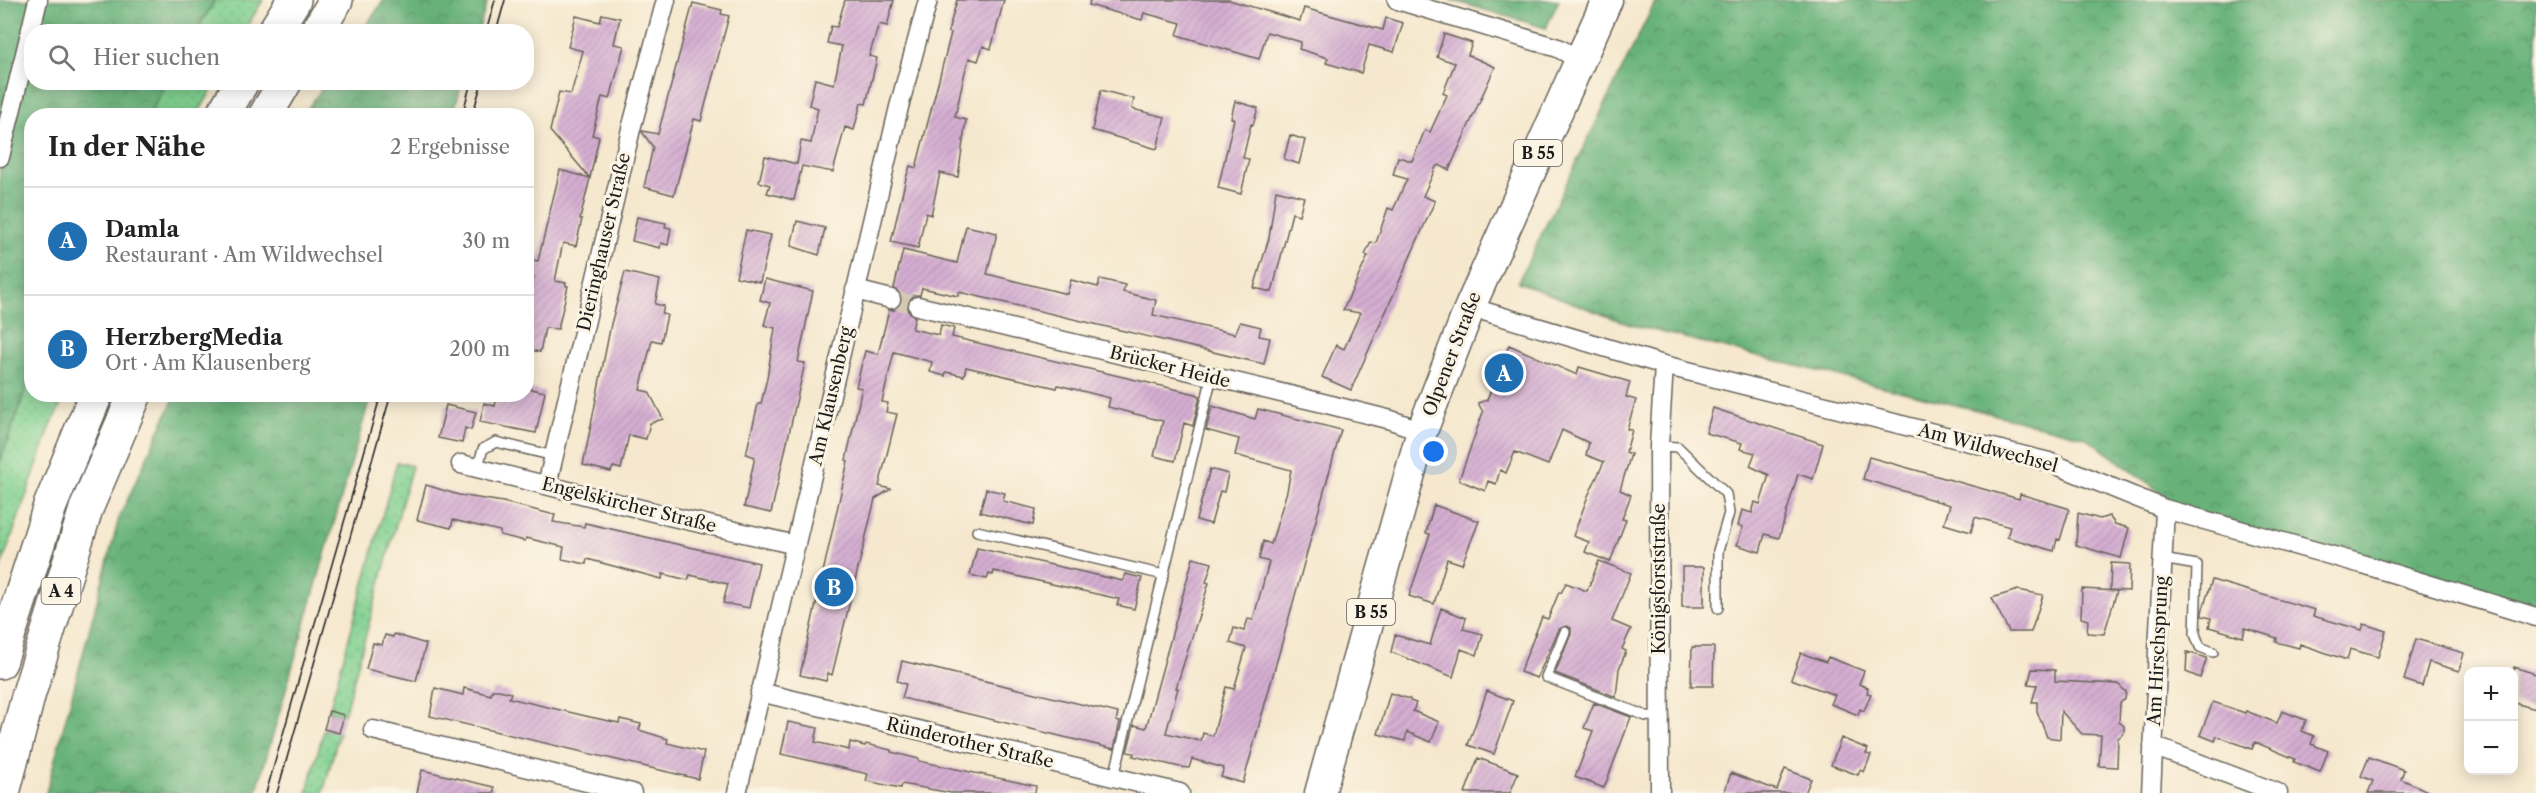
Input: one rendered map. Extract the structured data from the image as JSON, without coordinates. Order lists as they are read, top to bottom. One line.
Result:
{"streets":{"highway":["A 4"],"main road":["B 55","Olpener Straße"],"street":["Dieringhauser Straße","Brücker Heide","Am Klausenberg","Am Wildwechsel","Engelskircher Straße","Königsforststraße","Am Hirschsprung","Ründerother Straße"]},"crossings":[["Dieringhauser Straße","Engelskircher Straße"],["Olpener Straße","Brücker Heide"],["Olpener Straße","Am Wildwechsel"],["Am Klausenberg","Engelskircher Straße"],["Am Klausenberg","Ründerother Straße"],["Am Wildwechsel","Königsforststraße"],["Am Wildwechsel","Am Hirschsprung"]],"page":{"search":"Hier suchen","heading":["In der Nähe","2 Ergebnisse"],"list":[{"mark":"A","name":"Damla","note":"Restaurant · Am Wildwechsel","value":"30 m"},{"mark":"B","name":"HerzbergMedia","note":"Ort · Am Klausenberg","value":"200 m"}],"pins":["A","B"],"map_buttons":["+","−"]}}
